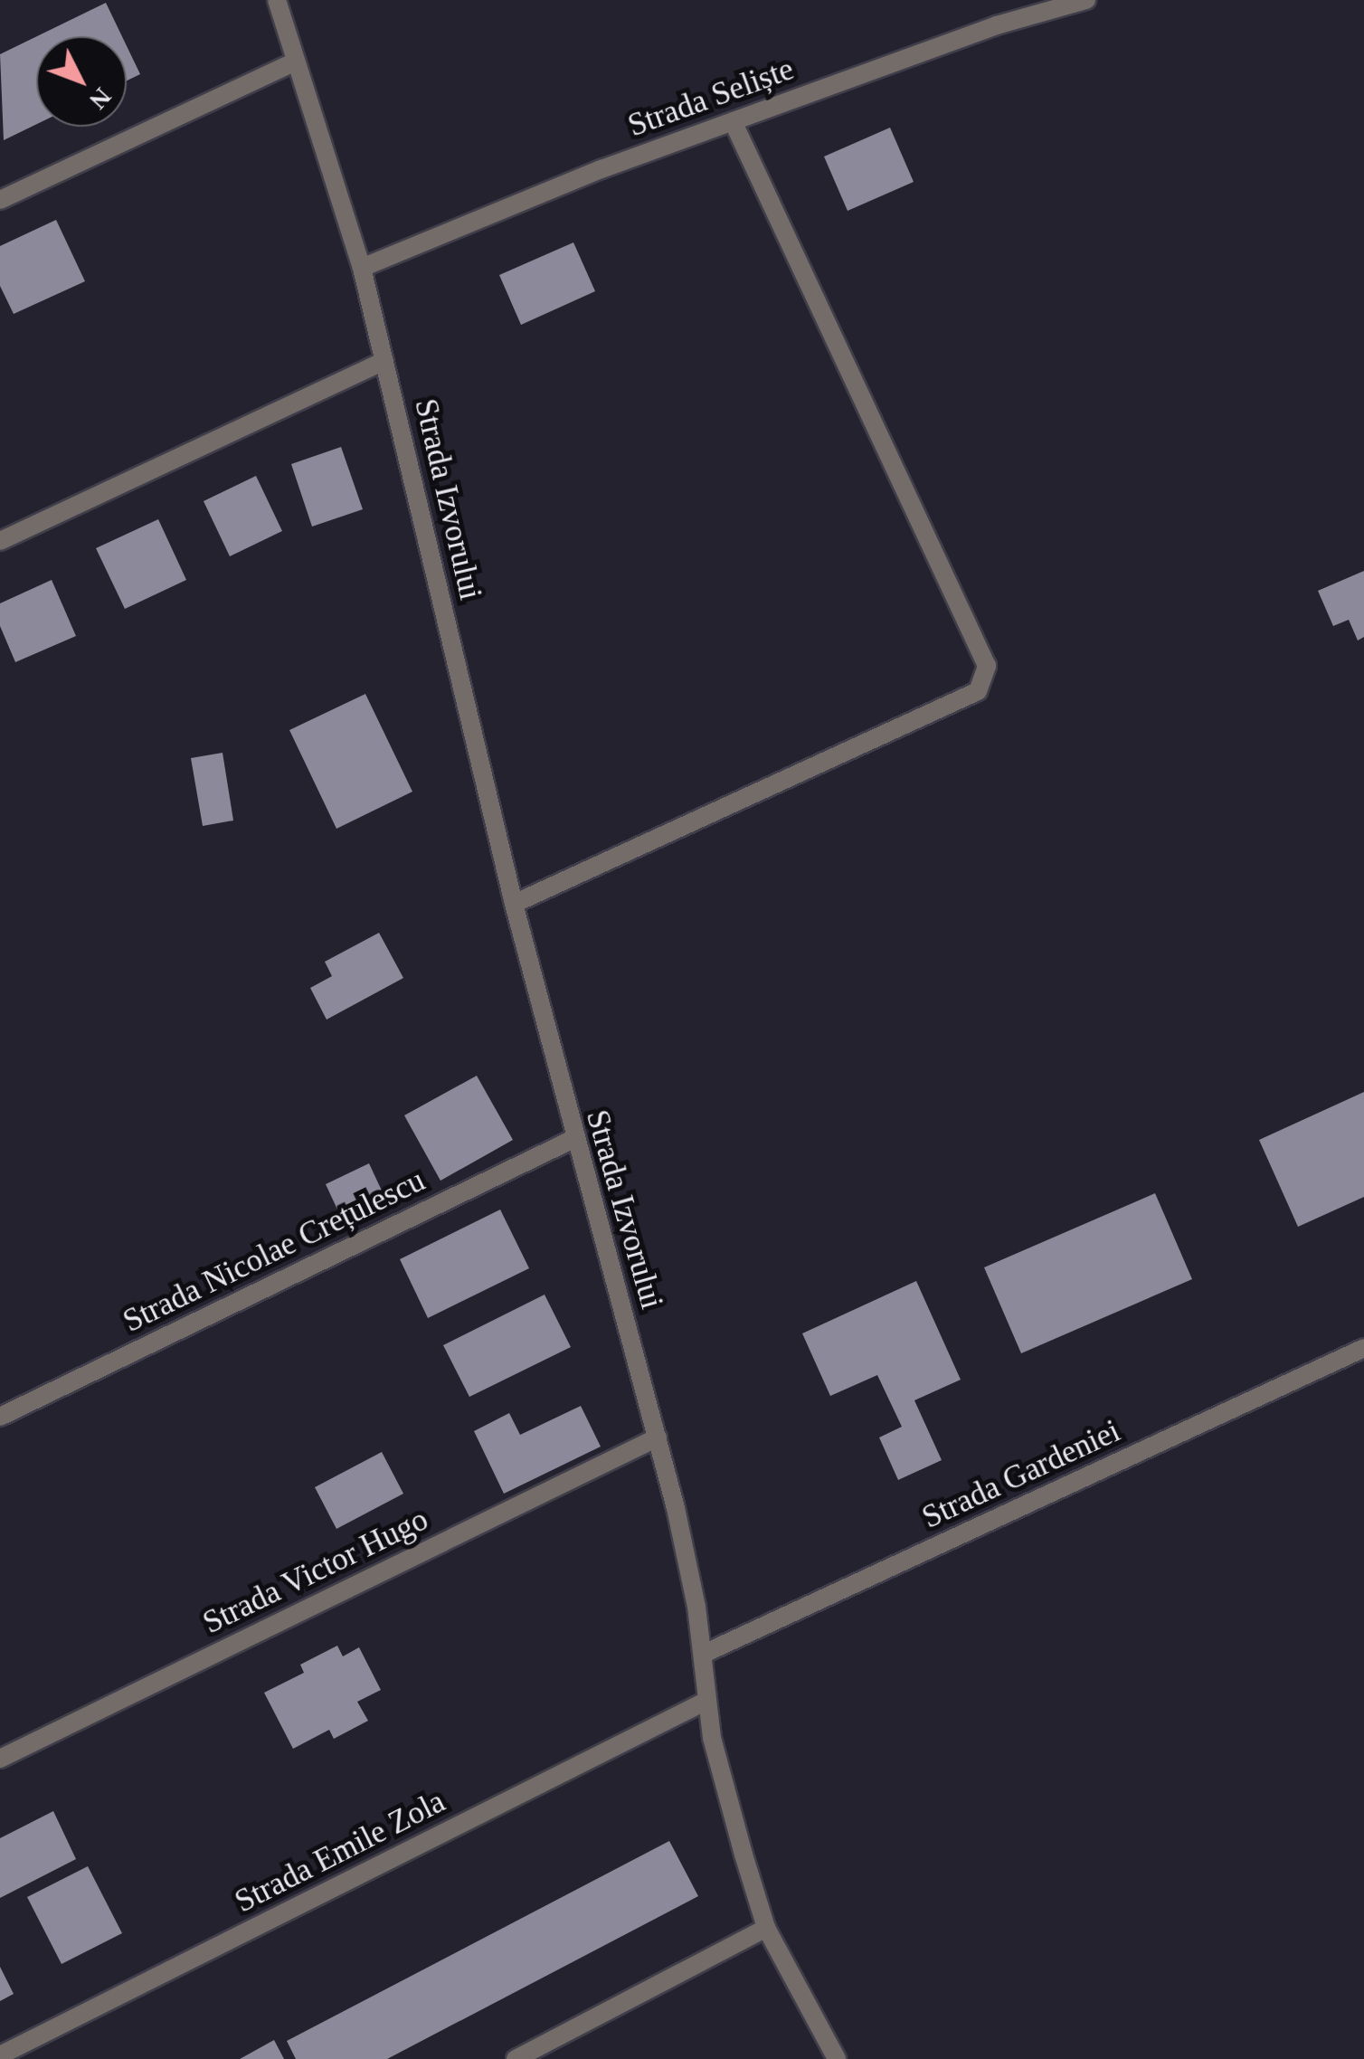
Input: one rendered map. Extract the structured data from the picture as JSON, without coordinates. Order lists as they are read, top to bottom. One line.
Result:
{"streets":{"street":["Strada Seliște","Strada Izvorului","Strada Nicolae Crețulescu","Strada Gardeniei","Strada Victor Hugo","Strada Emile Zola"]},"crossings":[["Strada Seliște","Strada Izvorului"],["Strada Izvorului","Strada Nicolae Crețulescu"],["Strada Izvorului","Strada Gardeniei"],["Strada Izvorului","Strada Victor Hugo"],["Strada Izvorului","Strada Emile Zola"]],"north":"bottom right"}
